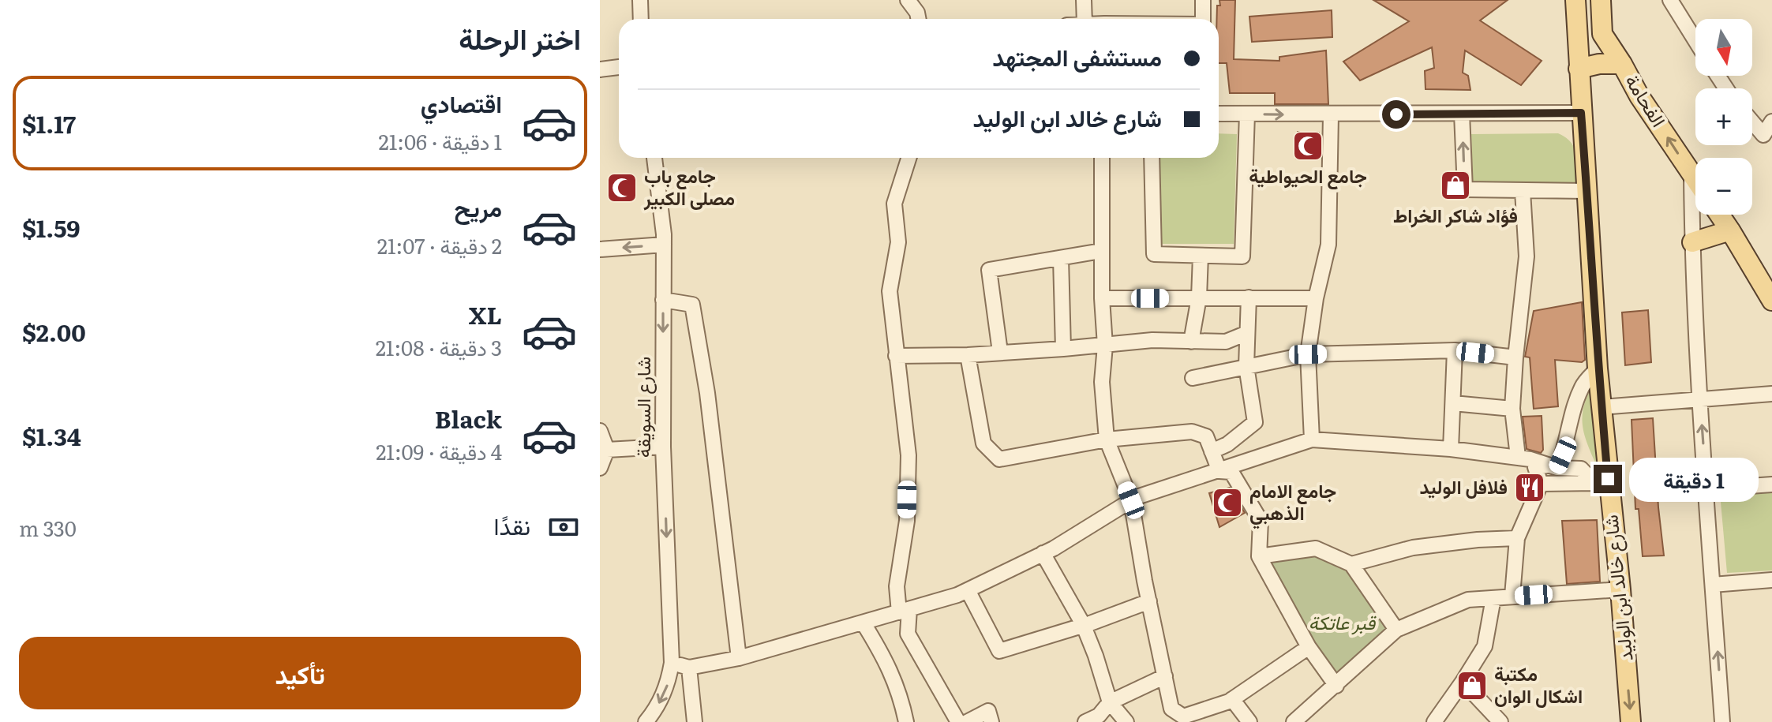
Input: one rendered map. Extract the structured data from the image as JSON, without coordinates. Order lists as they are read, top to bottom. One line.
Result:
{"streets":{"main road":["الفحامة","شارع خالد ابن الوليد"],"street":["شارع السويقة"]},"one_way":["الفحامة"],"parks":["قبر عاتكة"],"places":{"mosque":["جامع الحيواطية","جامع باب مصلى الكبير","جامع الامام الذهبي"],"shop":["فؤاد شاكر الخراط","مكتبة اشكال الوان"],"restaurant":["فلافل الوليد"]},"north":"bottom","page":{"heading":"اختر الرحلة","map_buttons":["+","−"],"banner":["مستشفى المجتهد","شارع خالد ابن الوليد"],"list":[{"name":"اقتصادي","note":"1 دقيقة · 21:06","value":"$1.17"},{"name":"مريح","note":"2 دقيقة · 21:07","value":"$1.59"},{"name":"XL","note":"3 دقيقة · 21:08","value":"$2.00"},{"name":"Black","note":"4 دقيقة · 21:09","value":"$1.34"}],"bubble":"1 دقيقة","pay":["نقدًا","330 m"],"buttons":"تأكيد"}}
